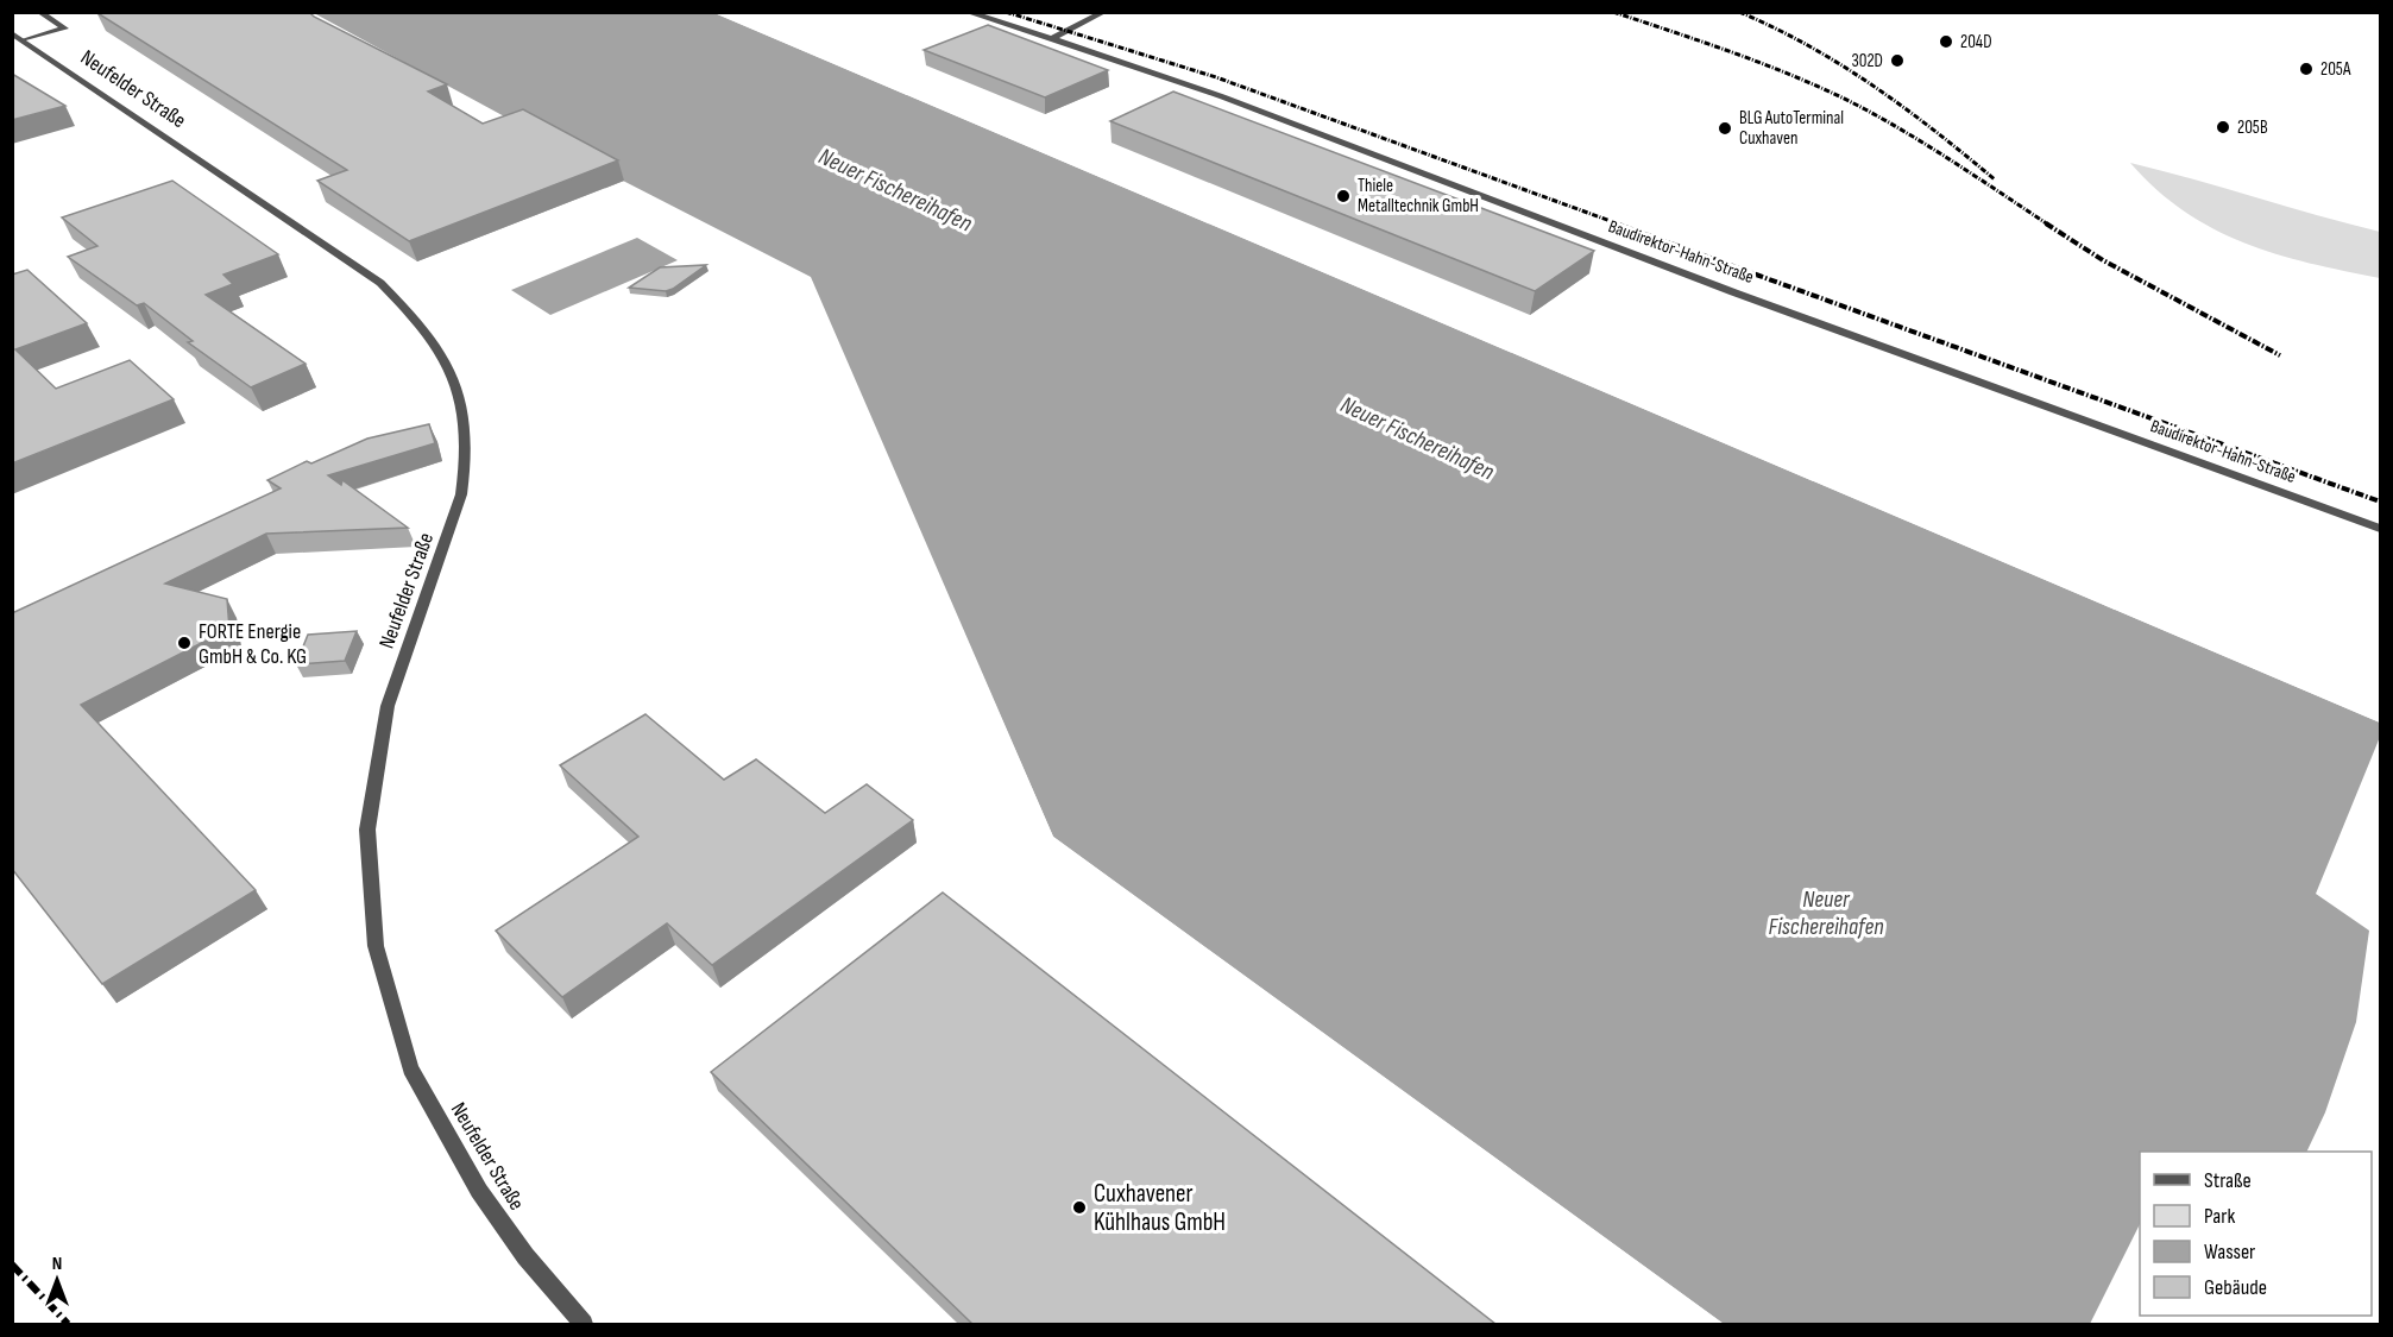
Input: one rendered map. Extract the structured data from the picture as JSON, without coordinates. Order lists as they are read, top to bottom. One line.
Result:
{"streets":{"street":["Neufelder Straße","Baudirektor-Hahn-Straße"]},"water":["Neuer Fischereihafen"],"places":["204D","302D","205A","205B","BLG AutoTerminal Cuxhaven","Thiele Metalltechnik GmbH","FORTE Energie GmbH & Co. KG","Cuxhavener Kühlhaus GmbH"],"legend":["Straße","Park","Wasser","Gebäude"],"north":"top"}
